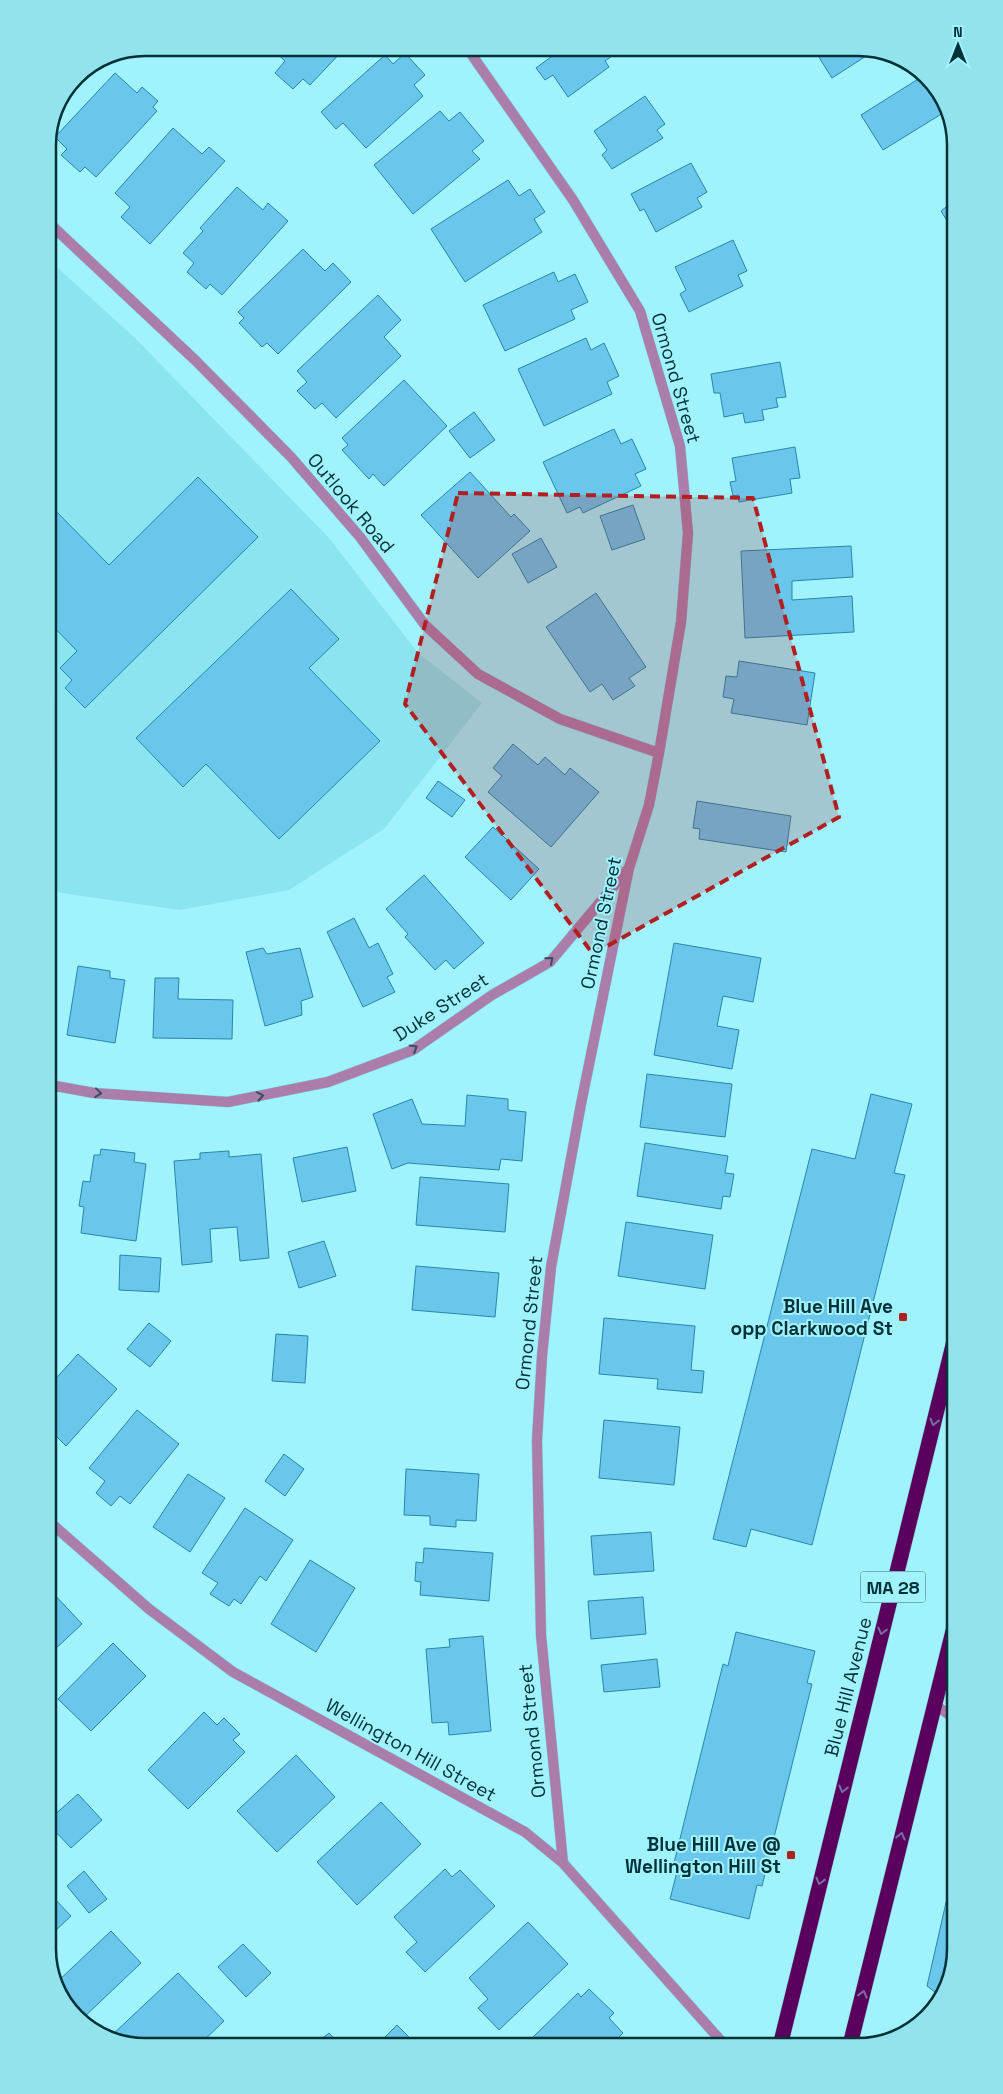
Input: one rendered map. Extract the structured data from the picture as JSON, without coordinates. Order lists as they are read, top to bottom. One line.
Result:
{"streets":{"highway":["MA 28","Blue Hill Avenue"],"street":["Ormond Street","Outlook Road","Duke Street","Wellington Hill Street"]},"crossings":[["Ormond Street","Outlook Road"],["Ormond Street","Duke Street"],["Ormond Street","Wellington Hill Street"]],"one_way":["Duke Street"],"places":{"transit":["Blue Hill Ave opp Clarkwood St","Blue Hill Ave @ Wellington Hill St"]},"north":"top"}
